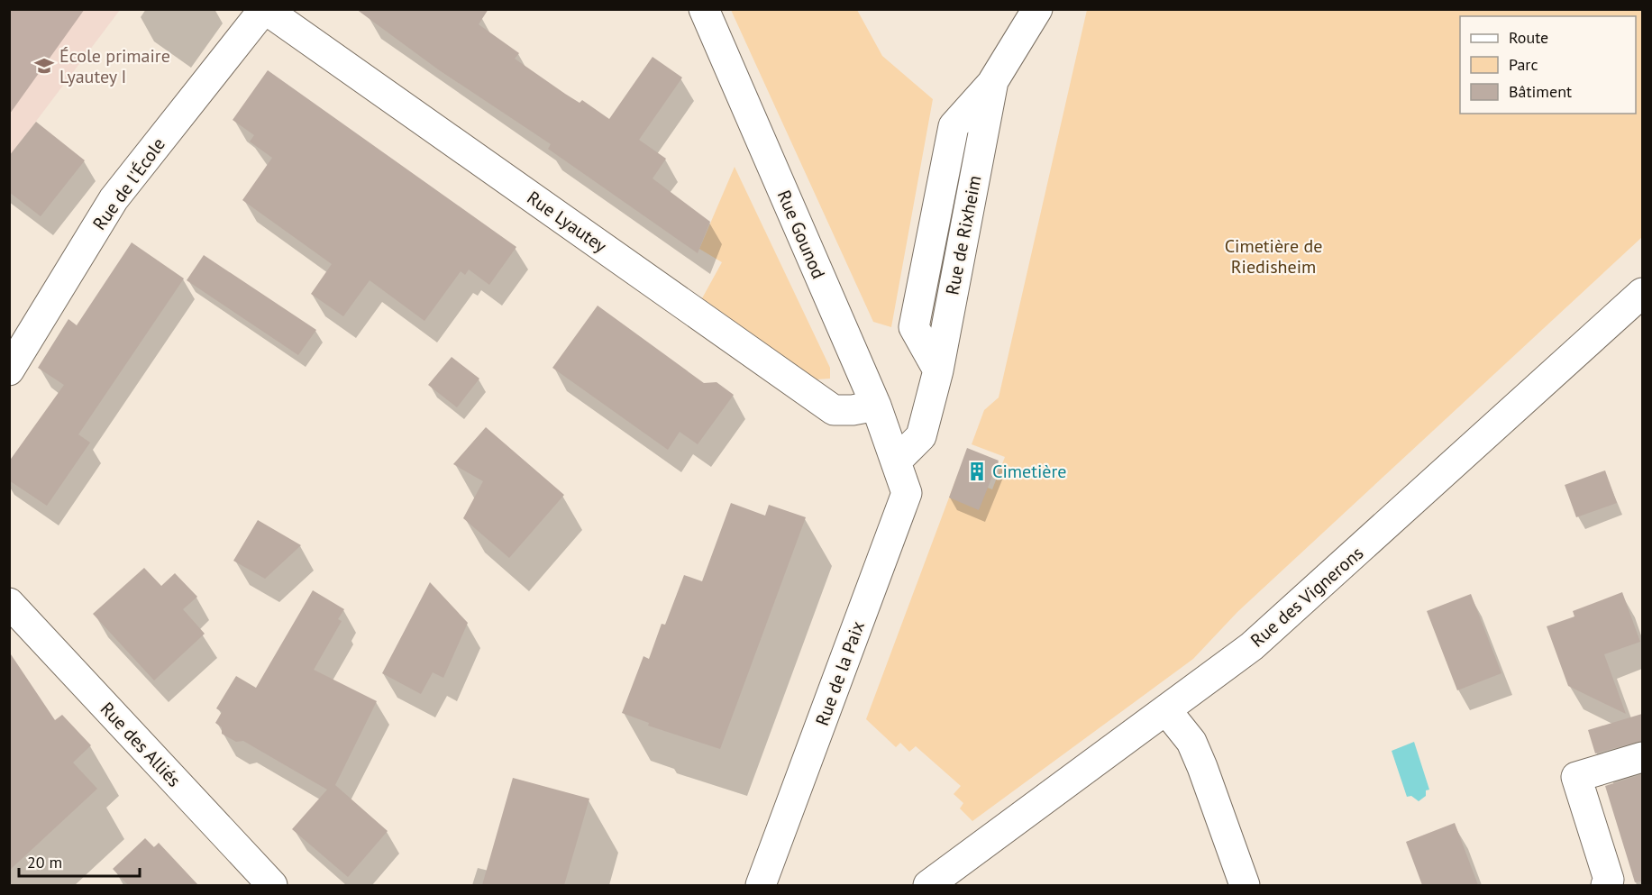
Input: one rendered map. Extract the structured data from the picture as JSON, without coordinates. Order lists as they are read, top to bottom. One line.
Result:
{"streets":{"street":["Rue de l'École","Rue Lyautey","Rue Gounod","Rue de Rixheim","Rue des Vignerons","Rue de la Paix","Rue des Alliés"]},"crossings":[["Rue de l'École","Rue Lyautey"],["Rue Lyautey","Rue Gounod"],["Rue Gounod","Rue de Rixheim"],["Rue Gounod","Rue de la Paix"],["Rue de Rixheim","Rue de la Paix"]],"parks":["Cimetière de Riedisheim"],"places":{"school or university":["École primaire Lyautey I"],"building":["Cimetière"]},"legend":["Route","Parc","Bâtiment"],"scale_bar":"20 m"}
